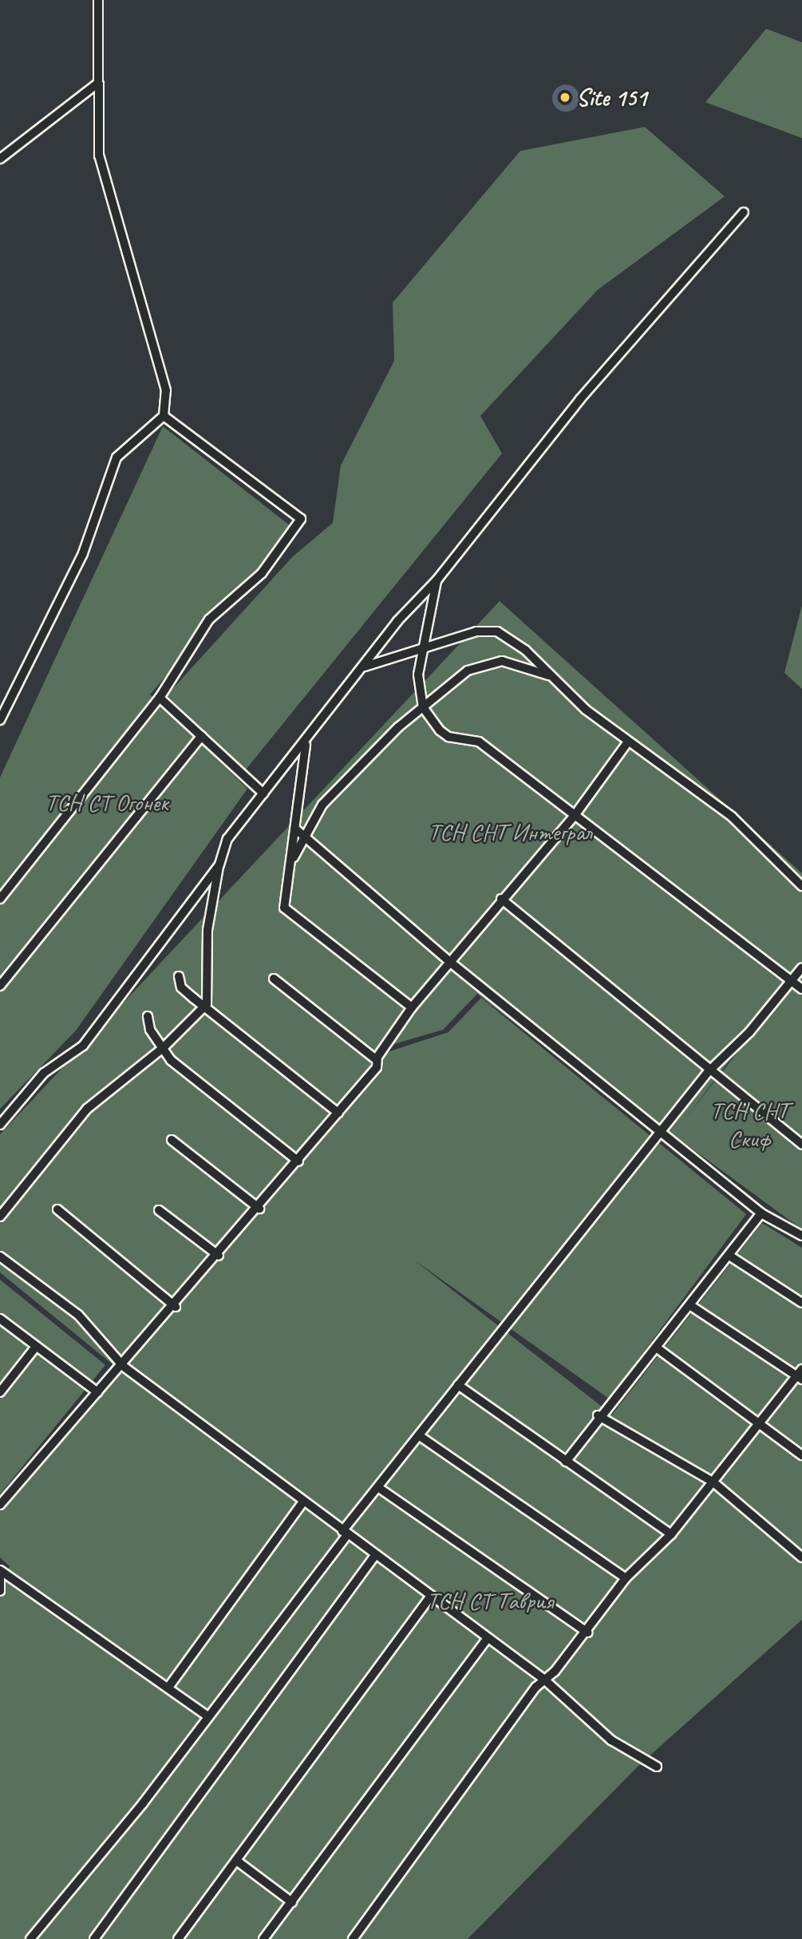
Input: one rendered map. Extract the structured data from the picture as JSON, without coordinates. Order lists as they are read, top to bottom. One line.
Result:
{"parks":["ТСН СТ Огонек","ТСН СНТ Интеграл","ТСН СНТ Скиф","ТСН СТ Таврия"],"places":["Site 151"]}
